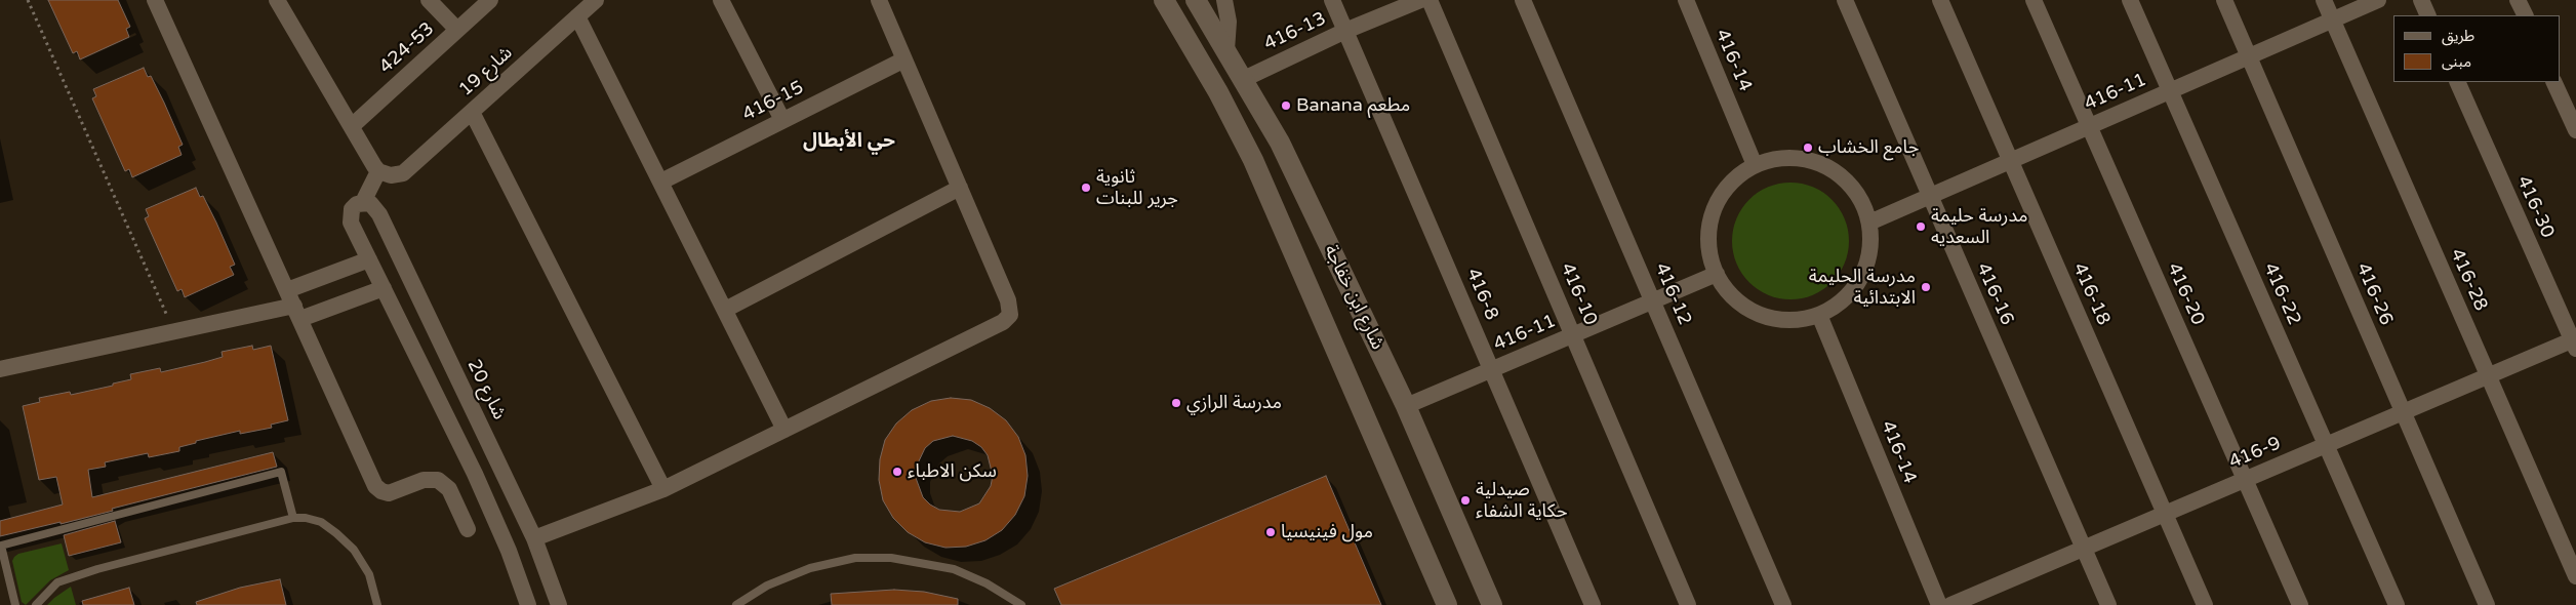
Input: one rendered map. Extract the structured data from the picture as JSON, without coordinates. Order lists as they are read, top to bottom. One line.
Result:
{"streets":{"street":["416-13","424-53","416-14","شارع 19","416-11","416-15","416-30","416-28","416-8","416-10","416-12","416-16","416-18","416-20","416-22","416-26","شارع ابن خفاجة","شارع 20","416-9"]},"crossings":[["416-13","416-8"],["416-13","شارع ابن خفاجة"],["416-14","416-11"],["416-11","416-28"],["416-11","416-8"],["416-11","416-10"],["416-11","416-12"],["416-11","416-16"],["416-11","416-18"],["416-11","416-20"],["416-11","416-22"],["416-11","416-26"],["416-11","شارع ابن خفاجة"],["416-30","416-9"],["416-28","416-9"],["416-16","416-9"],["416-18","416-9"],["416-20","416-9"],["416-22","416-9"],["416-26","416-9"]],"districts":["حي الأبطال"],"places":["Banana مطعم","جامع الخشاب","ثانوية جرير للبنات","مدرسة حليمة السعديه","مدرسة الحليمة الابتدائية","مدرسة الرازي","سكن الاطباء","صيدلية حكاية الشفاء","مول فينيسيا"],"legend":["طريق","مبنى"]}
